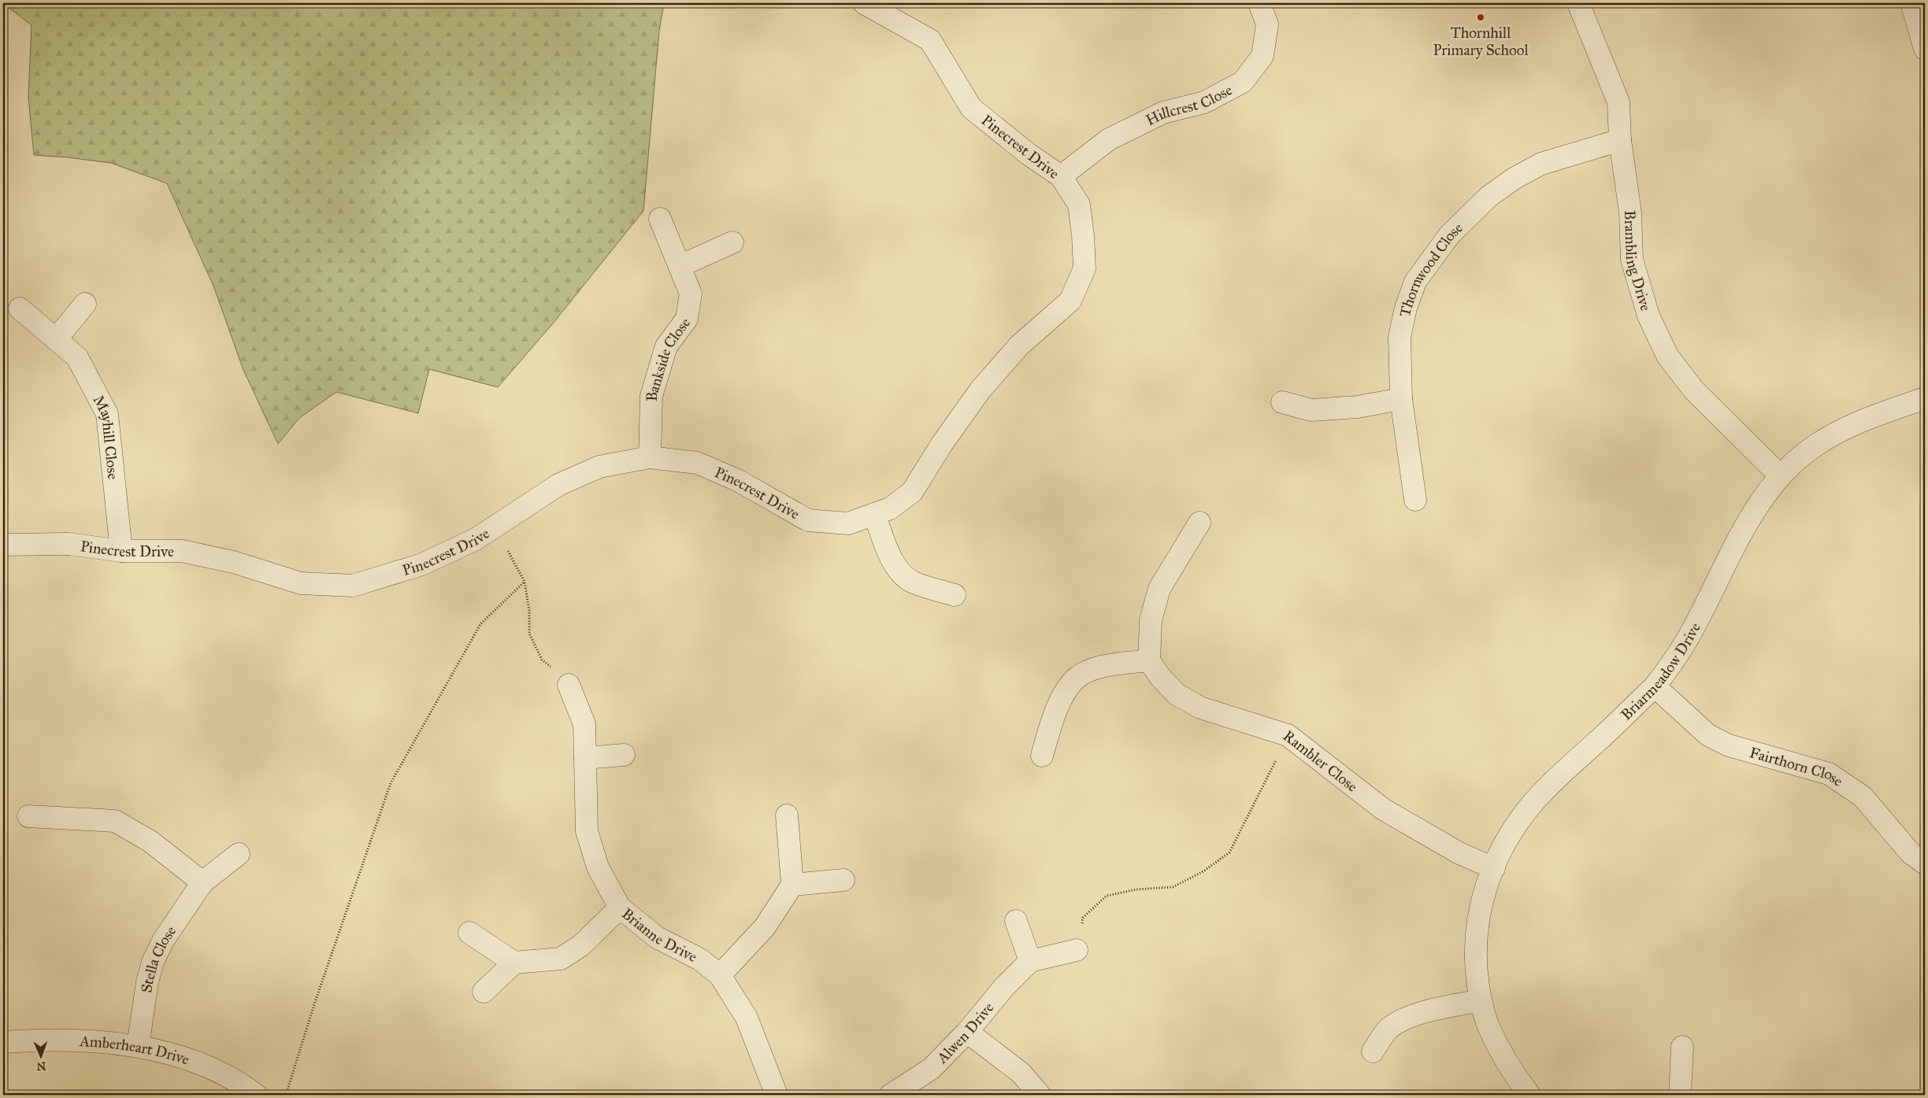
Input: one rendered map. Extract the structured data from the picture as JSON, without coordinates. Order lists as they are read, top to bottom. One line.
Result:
{"streets":{"street":["Hillcrest Close","Pinecrest Drive","Brambling Drive","Thornwood Close","Bankside Close","Mayhill Close","Briarmeadow Drive","Rambler Close","Fairthorn Close","Brianne Drive","Stella Close","Alwen Drive","Amberheart Drive"]},"crossings":[["Hillcrest Close","Pinecrest Drive"],["Pinecrest Drive","Bankside Close"],["Pinecrest Drive","Mayhill Close"],["Brambling Drive","Thornwood Close"],["Brambling Drive","Briarmeadow Drive"],["Briarmeadow Drive","Rambler Close"],["Briarmeadow Drive","Fairthorn Close"],["Stella Close","Amberheart Drive"]],"places":["Thornhill Primary School"],"north":"bottom"}
